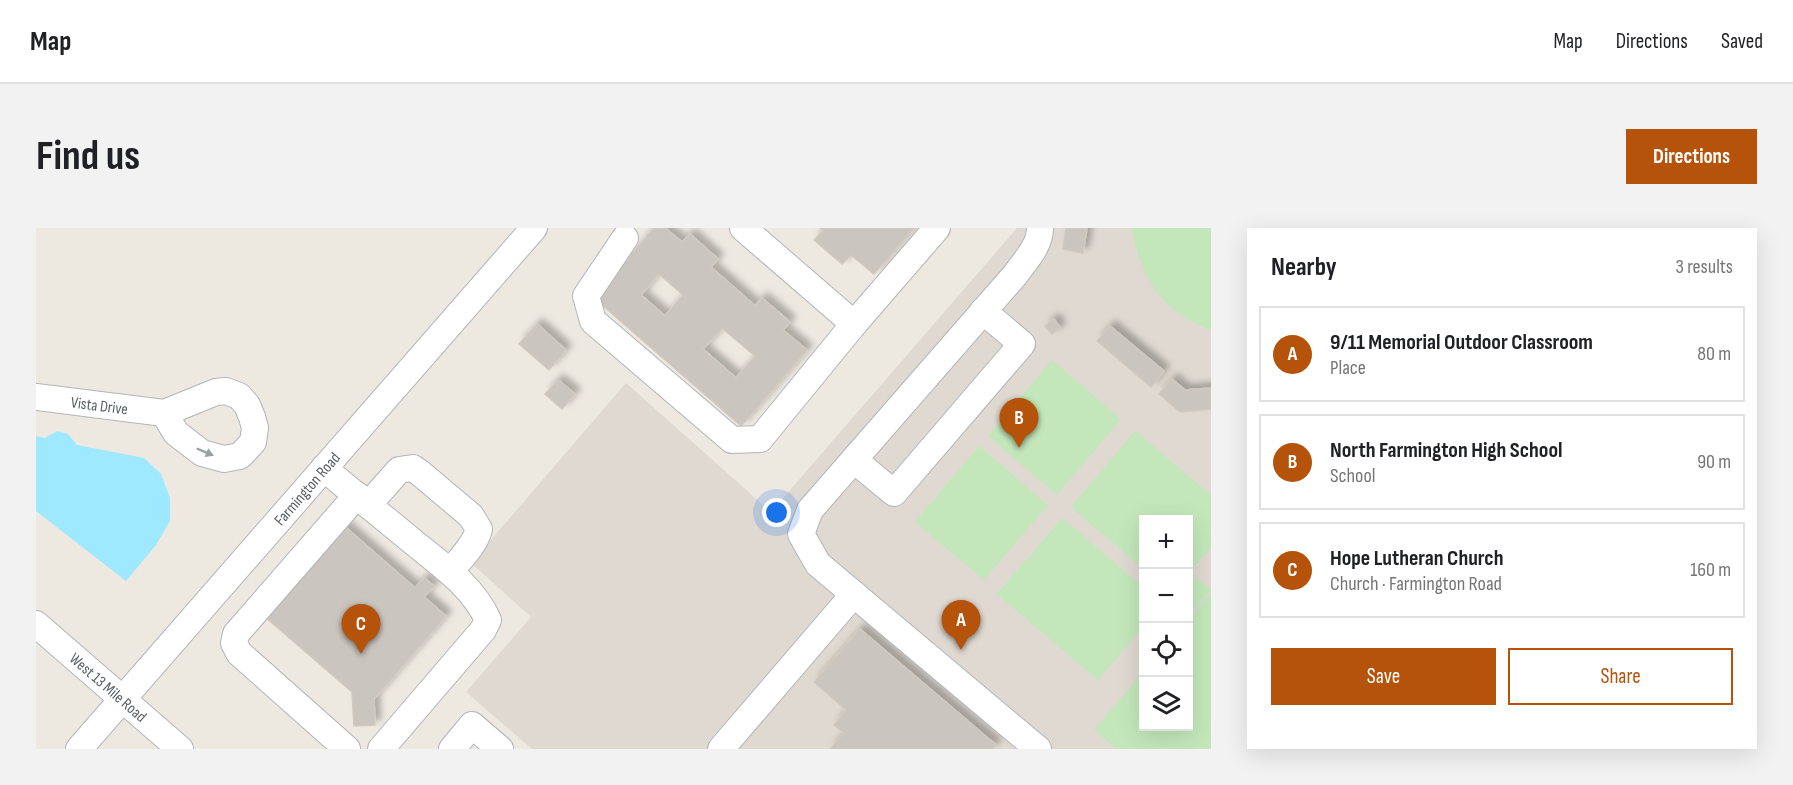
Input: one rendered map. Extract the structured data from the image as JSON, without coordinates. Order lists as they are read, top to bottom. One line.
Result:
{"streets":{"street":["Vista Drive","Farmington Road","West 13 Mile Road"]},"crossings":[["Farmington Road","West 13 Mile Road"]],"page":{"header":"Map","nav":["Map","Directions","Saved"],"buttons":["Directions",["Save","Share"]],"title":"Find us","heading":["Nearby","3 results"],"list":[{"mark":"A","name":"9/11 Memorial Outdoor Classroom","note":"Place","value":"80 m"},{"mark":"B","name":"North Farmington High School","note":"School","value":"90 m"},{"mark":"C","name":"Hope Lutheran Church","note":"Church · Farmington Road","value":"160 m"}],"pins":["B","A","C"],"map_buttons":["+","−"]}}
